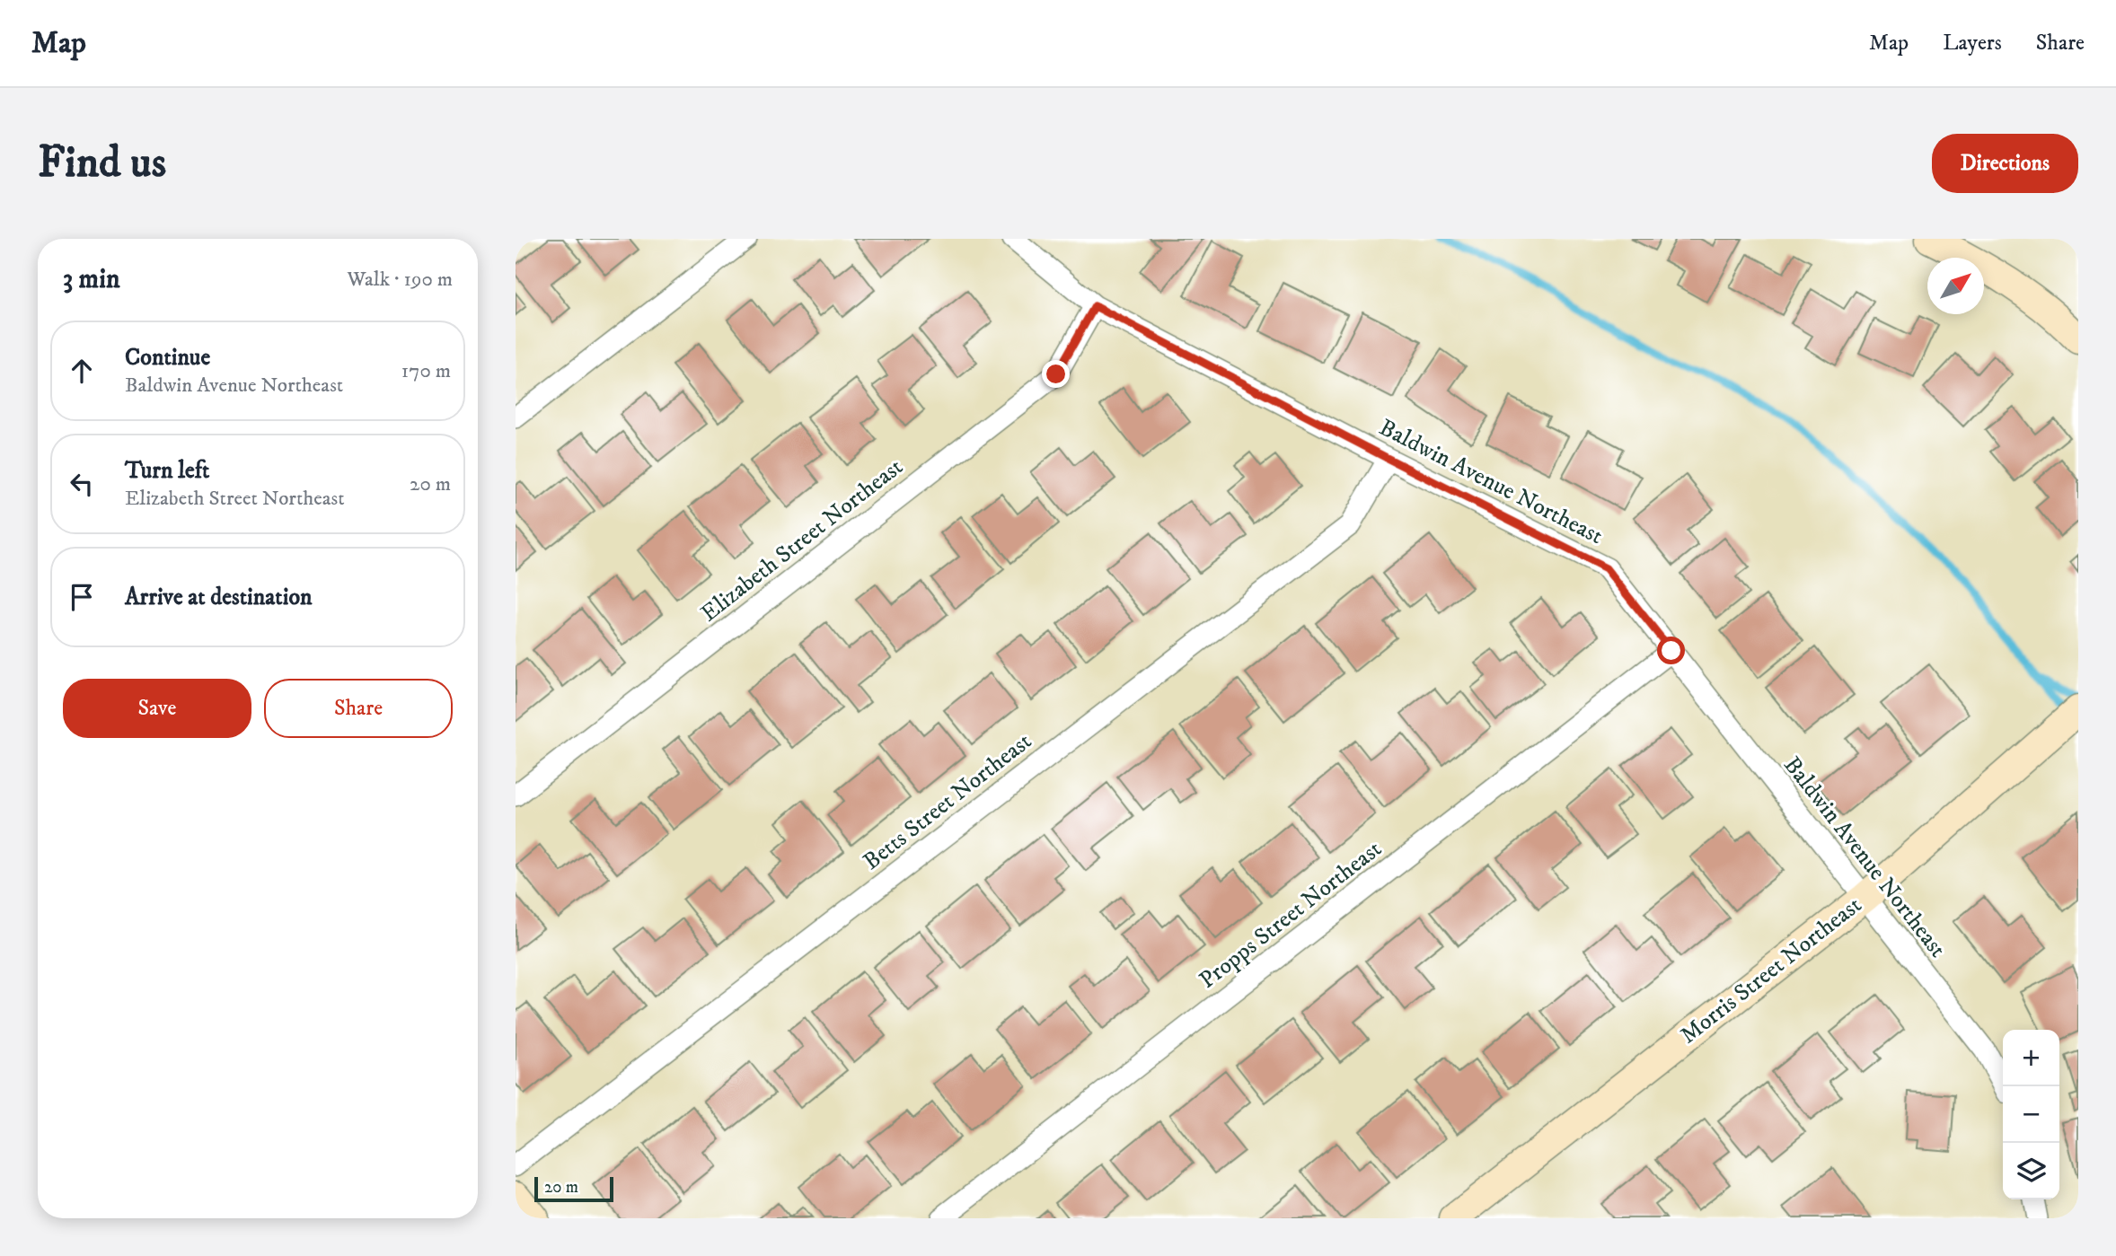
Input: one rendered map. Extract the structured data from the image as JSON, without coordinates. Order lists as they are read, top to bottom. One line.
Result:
{"streets":{"street":["Baldwin Avenue Northeast","Elizabeth Street Northeast","Betts Street Northeast","Propps Street Northeast","Morris Street Northeast"]},"crossings":[["Baldwin Avenue Northeast","Elizabeth Street Northeast"],["Baldwin Avenue Northeast","Betts Street Northeast"],["Baldwin Avenue Northeast","Propps Street Northeast"],["Baldwin Avenue Northeast","Morris Street Northeast"]],"scale_bar":"20 m","north":"top right","page":{"header":"Map","nav":["Map","Layers","Share"],"buttons":["Directions",["Save","Share"]],"title":"Find us","heading":["3 min","Walk · 190 m"],"list":[["Continue","Baldwin Avenue Northeast","170 m"],["Turn left","Elizabeth Street Northeast","20 m"],"Arrive at destination"],"map_buttons":["+","−"],"scale":"20 m"}}
